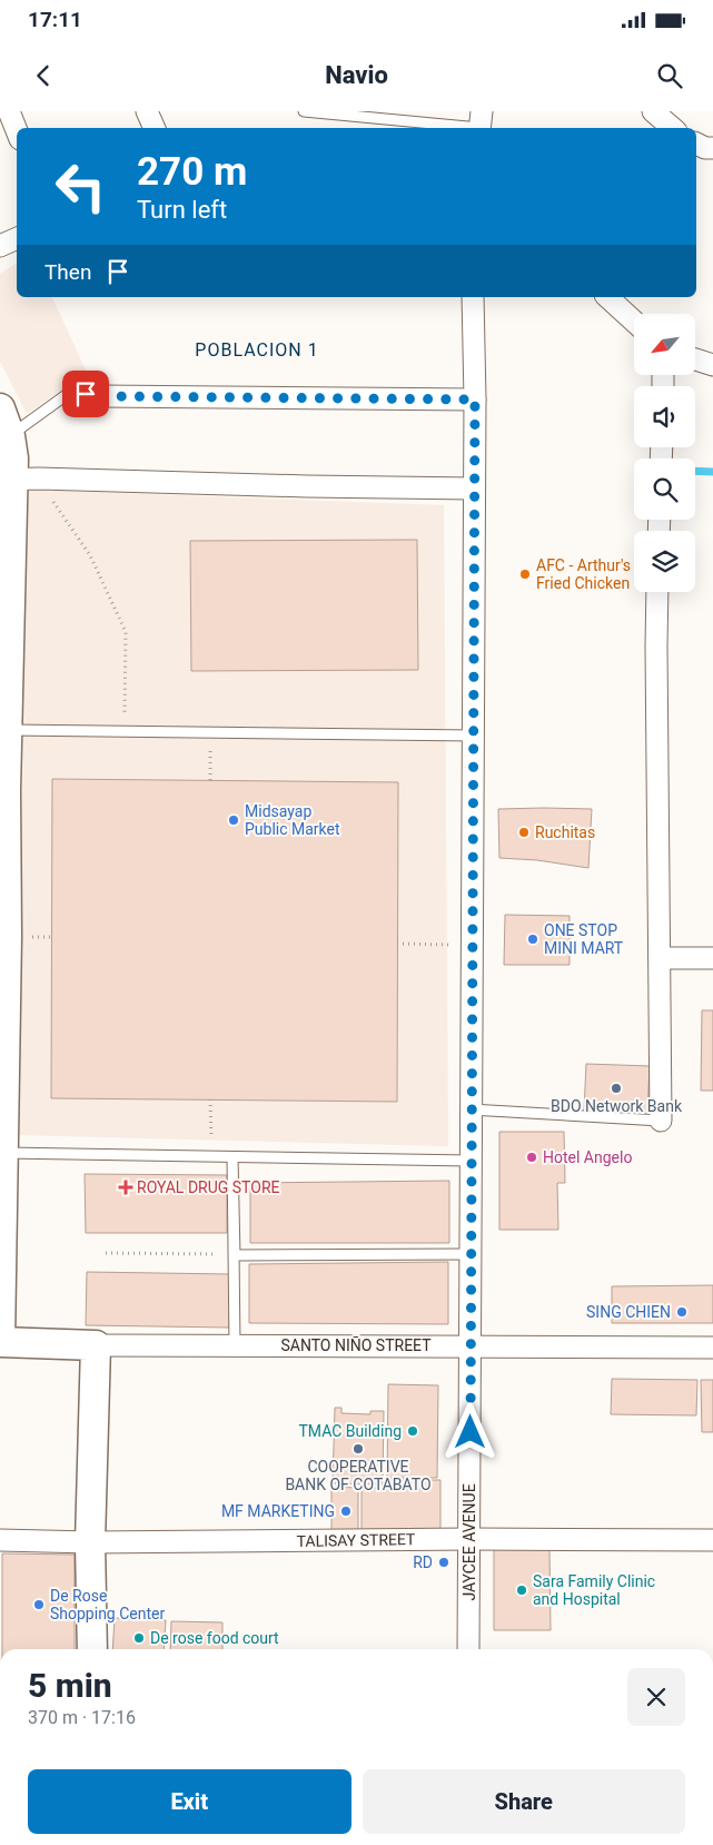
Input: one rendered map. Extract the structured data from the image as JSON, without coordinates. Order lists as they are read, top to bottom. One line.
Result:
{"streets":{"main road":["SANTO NIÑO STREET"],"street":["TALISAY STREET","JAYCEE AVENUE"]},"crossings":[["SANTO NIÑO STREET","JAYCEE AVENUE"],["TALISAY STREET","JAYCEE AVENUE"]],"districts":["POBLACION 1"],"places":{"other":["AFC - Arthur's Fried Chicken","Midsayap Public Market","Ruchitas","ONE STOP MINI MART","BDO Network Bank","Hotel Angelo","SING CHIEN","TMAC Building","COOPERATIVE BANK OF COTABATO","MF MARKETING","RD","Sara Family Clinic and Hospital","De Rose Shopping Center","De rose food court"],"health":["ROYAL DRUG STORE"]},"north":"bottom left","page":{"status":"17:11","header":"Navio","turn":["270 m","Turn left"],"then":"Then","heading":["5 min","370 m · 17:16"],"buttons":["Exit","Share"]}}
